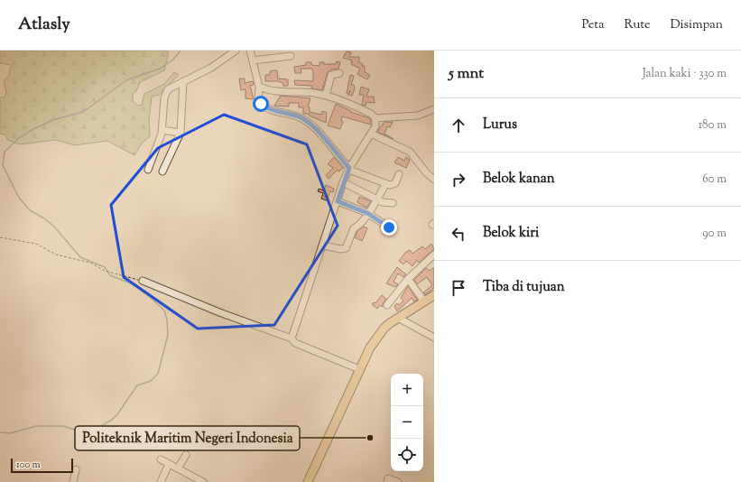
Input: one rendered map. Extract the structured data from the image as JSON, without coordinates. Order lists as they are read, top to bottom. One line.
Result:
{"places":["Politeknik Maritim Negeri Indonesia"],"scale_bar":"100 m","page":{"header":"Atlasly","nav":["Peta","Rute","Disimpan"],"heading":["5 mnt","Jalan kaki · 330 m"],"list":[["Lurus","180 m"],["Belok kanan","60 m"],["Belok kiri","90 m"],"Tiba di tujuan"],"map_buttons":["+","−"],"scale":"100 m"}}
